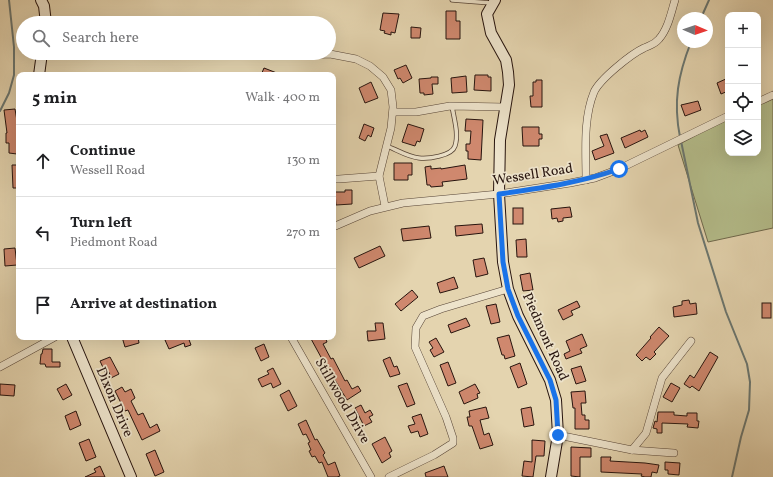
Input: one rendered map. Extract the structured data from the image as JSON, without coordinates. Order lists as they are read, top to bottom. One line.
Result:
{"streets":{"street":["Wessell Road","Piedmont Road","Stillwood Drive","Dixon Drive"]},"crossings":[["Wessell Road","Piedmont Road"]],"north":"right","page":{"map_buttons":["+","−"],"search":"Search here","heading":["5 min","Walk · 400 m"],"list":[["Continue","Wessell Road","130 m"],["Turn left","Piedmont Road","270 m"],"Arrive at destination"]}}
